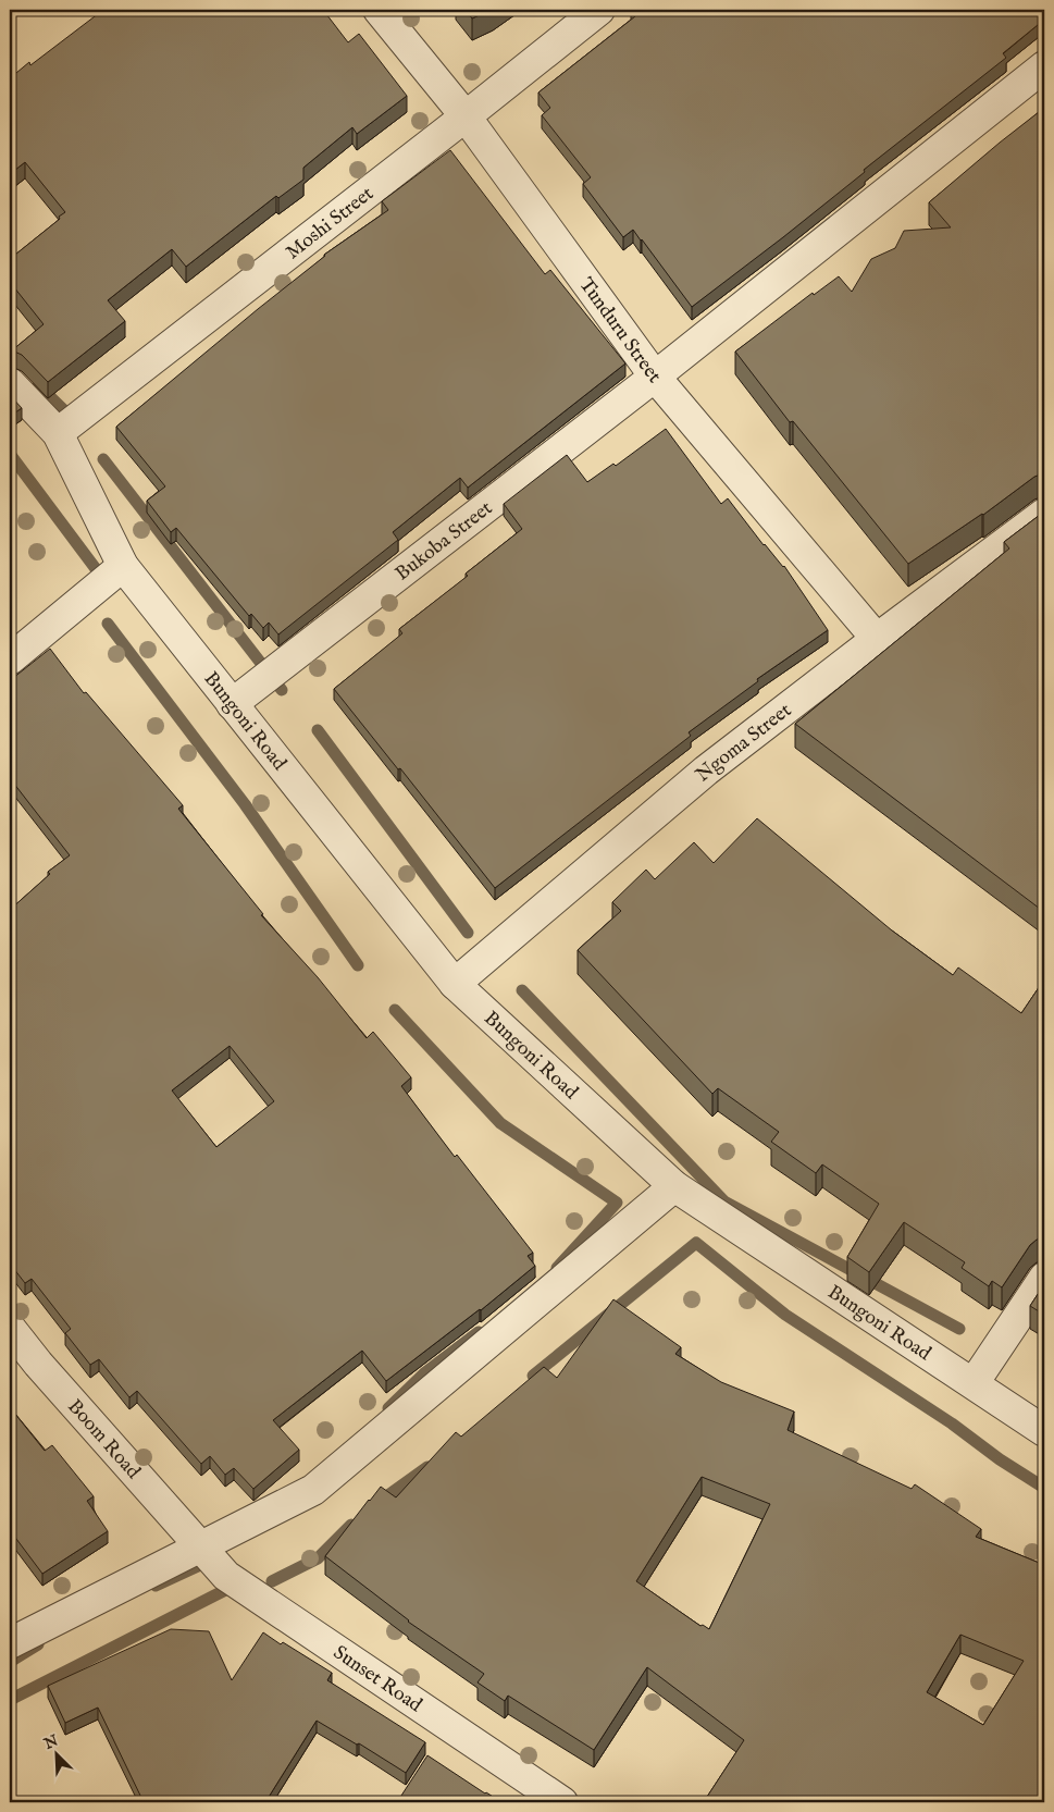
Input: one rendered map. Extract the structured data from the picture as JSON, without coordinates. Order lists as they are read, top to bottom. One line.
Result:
{"streets":{"street":["Moshi Street","Tunduru Street","Bukoba Street","Bungoni Road","Ngoma Street","Boom Road","Sunset Road"]},"crossings":[["Moshi Street","Tunduru Street"],["Moshi Street","Bungoni Road"],["Tunduru Street","Bukoba Street"],["Tunduru Street","Ngoma Street"],["Bukoba Street","Bungoni Road"],["Bungoni Road","Ngoma Street"],["Boom Road","Sunset Road"]],"north":"top left"}
